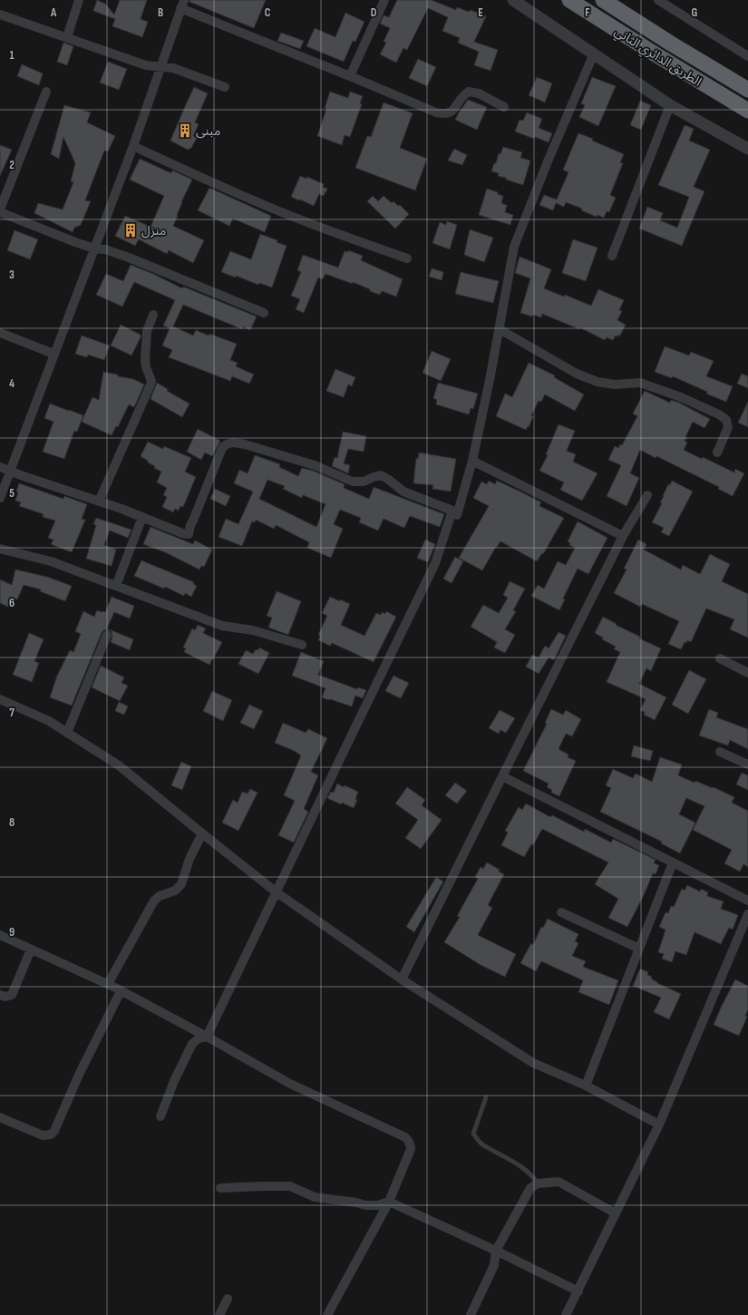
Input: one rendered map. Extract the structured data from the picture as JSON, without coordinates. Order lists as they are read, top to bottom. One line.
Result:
{"streets":{"highway":["الطريق الدائري الثاني"]},"places":{"building":["مبنى","منزل"]},"grid":{"columns":["A","B","C","D","E","F","G"],"rows":["1","2","3","4","5","6","7","8","9"]}}
